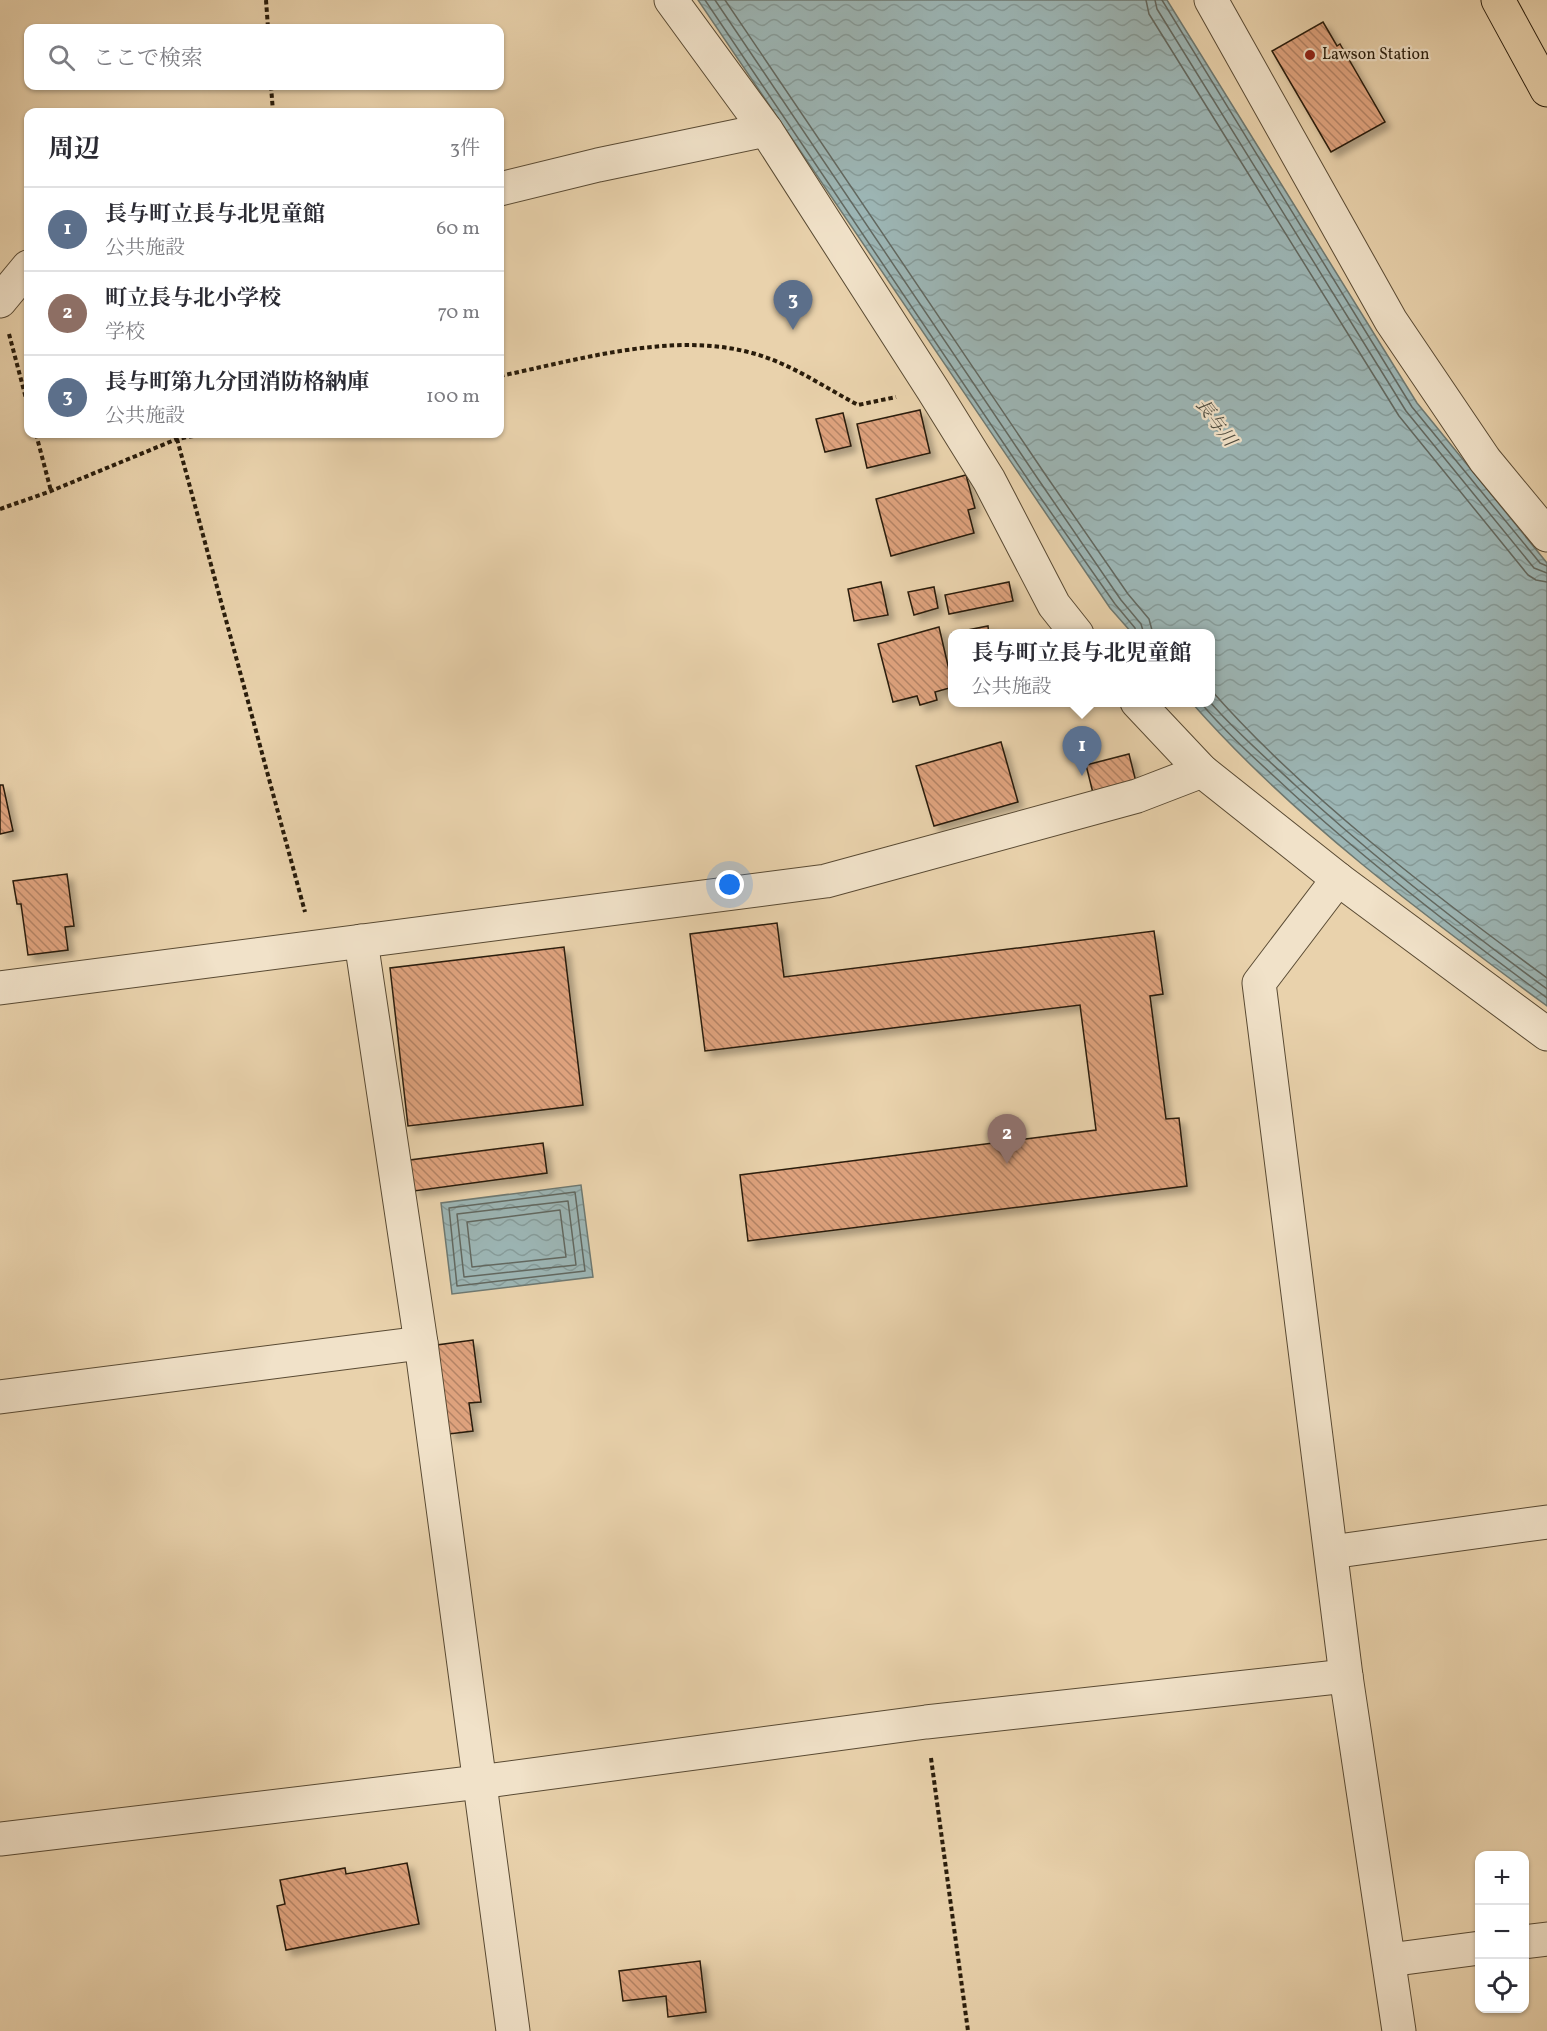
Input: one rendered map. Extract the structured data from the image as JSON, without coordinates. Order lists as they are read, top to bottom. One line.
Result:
{"water":["長与川"],"places":["Lawson Station"],"page":{"search":"ここで検索","heading":["周辺","3件"],"list":[{"mark":"1","name":"長与町立長与北児童館","note":"公共施設","value":"60 m"},{"mark":"2","name":"町立長与北小学校","note":"学校","value":"70 m"},{"mark":"3","name":"長与町第九分団消防格納庫","note":"公共施設","value":"100 m"}],"pins":["3","1","2"],"popup":["長与町立長与北児童館","公共施設"],"map_buttons":["+","−"]}}
